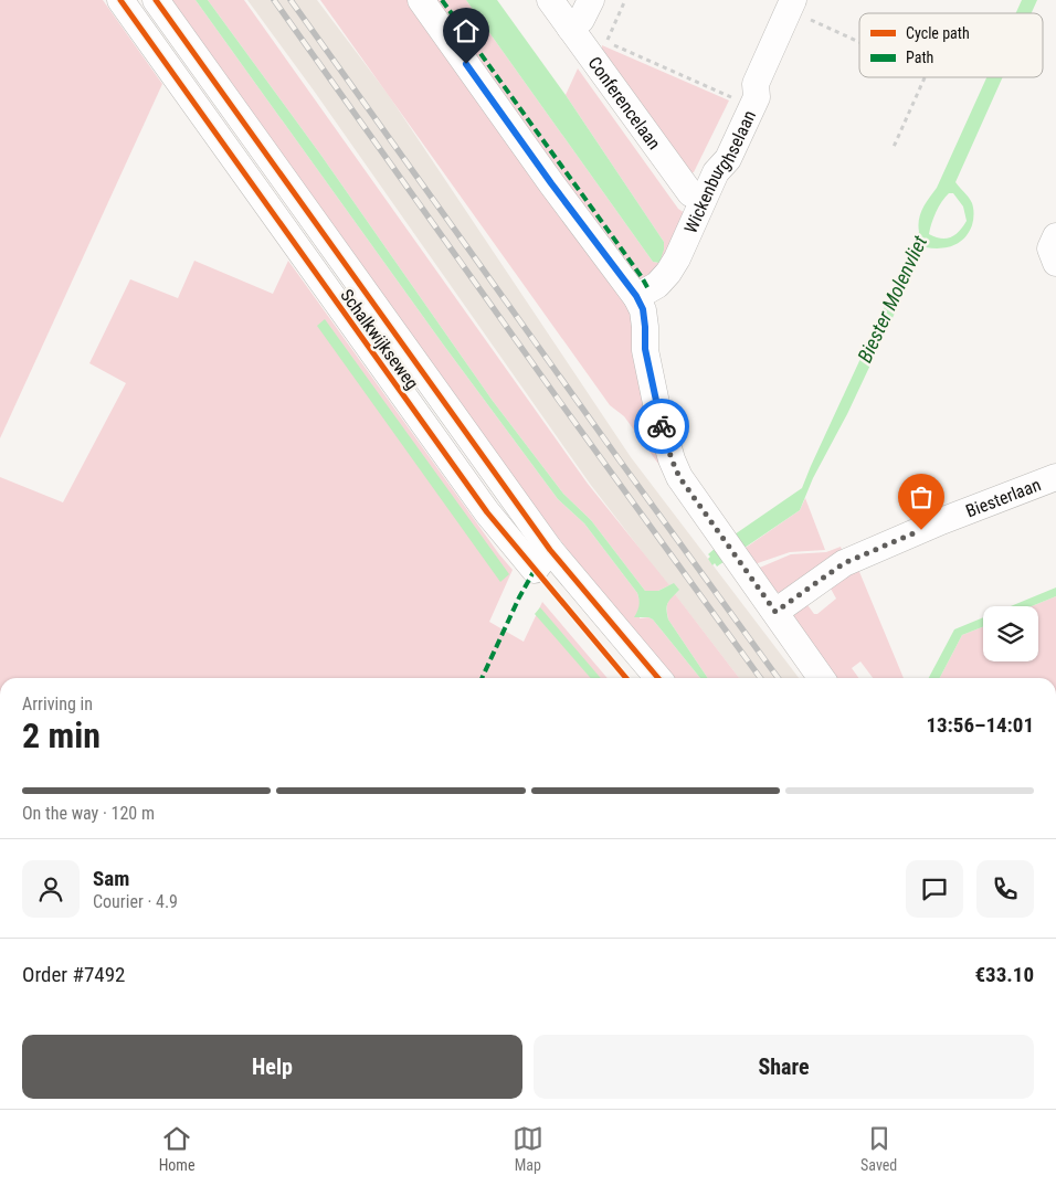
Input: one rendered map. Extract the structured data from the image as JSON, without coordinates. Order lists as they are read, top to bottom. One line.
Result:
{"streets":{"street":["Conferencelaan","Wickenburghselaan","Schalkwijkseweg","Biesterlaan"]},"crossings":[["Conferencelaan","Wickenburghselaan"]],"water":["Biester Molenvliet"],"legend":["Cycle path","Path"],"page":{"heading":["2 min","Arriving in","13:56–14:01"],"panel":["Sam","Courier · 4.9","Order #7492","€33.10"],"bar":"On the way · 120 m","buttons":["Help","Share"],"tabs":["Home","Map","Saved"]}}
